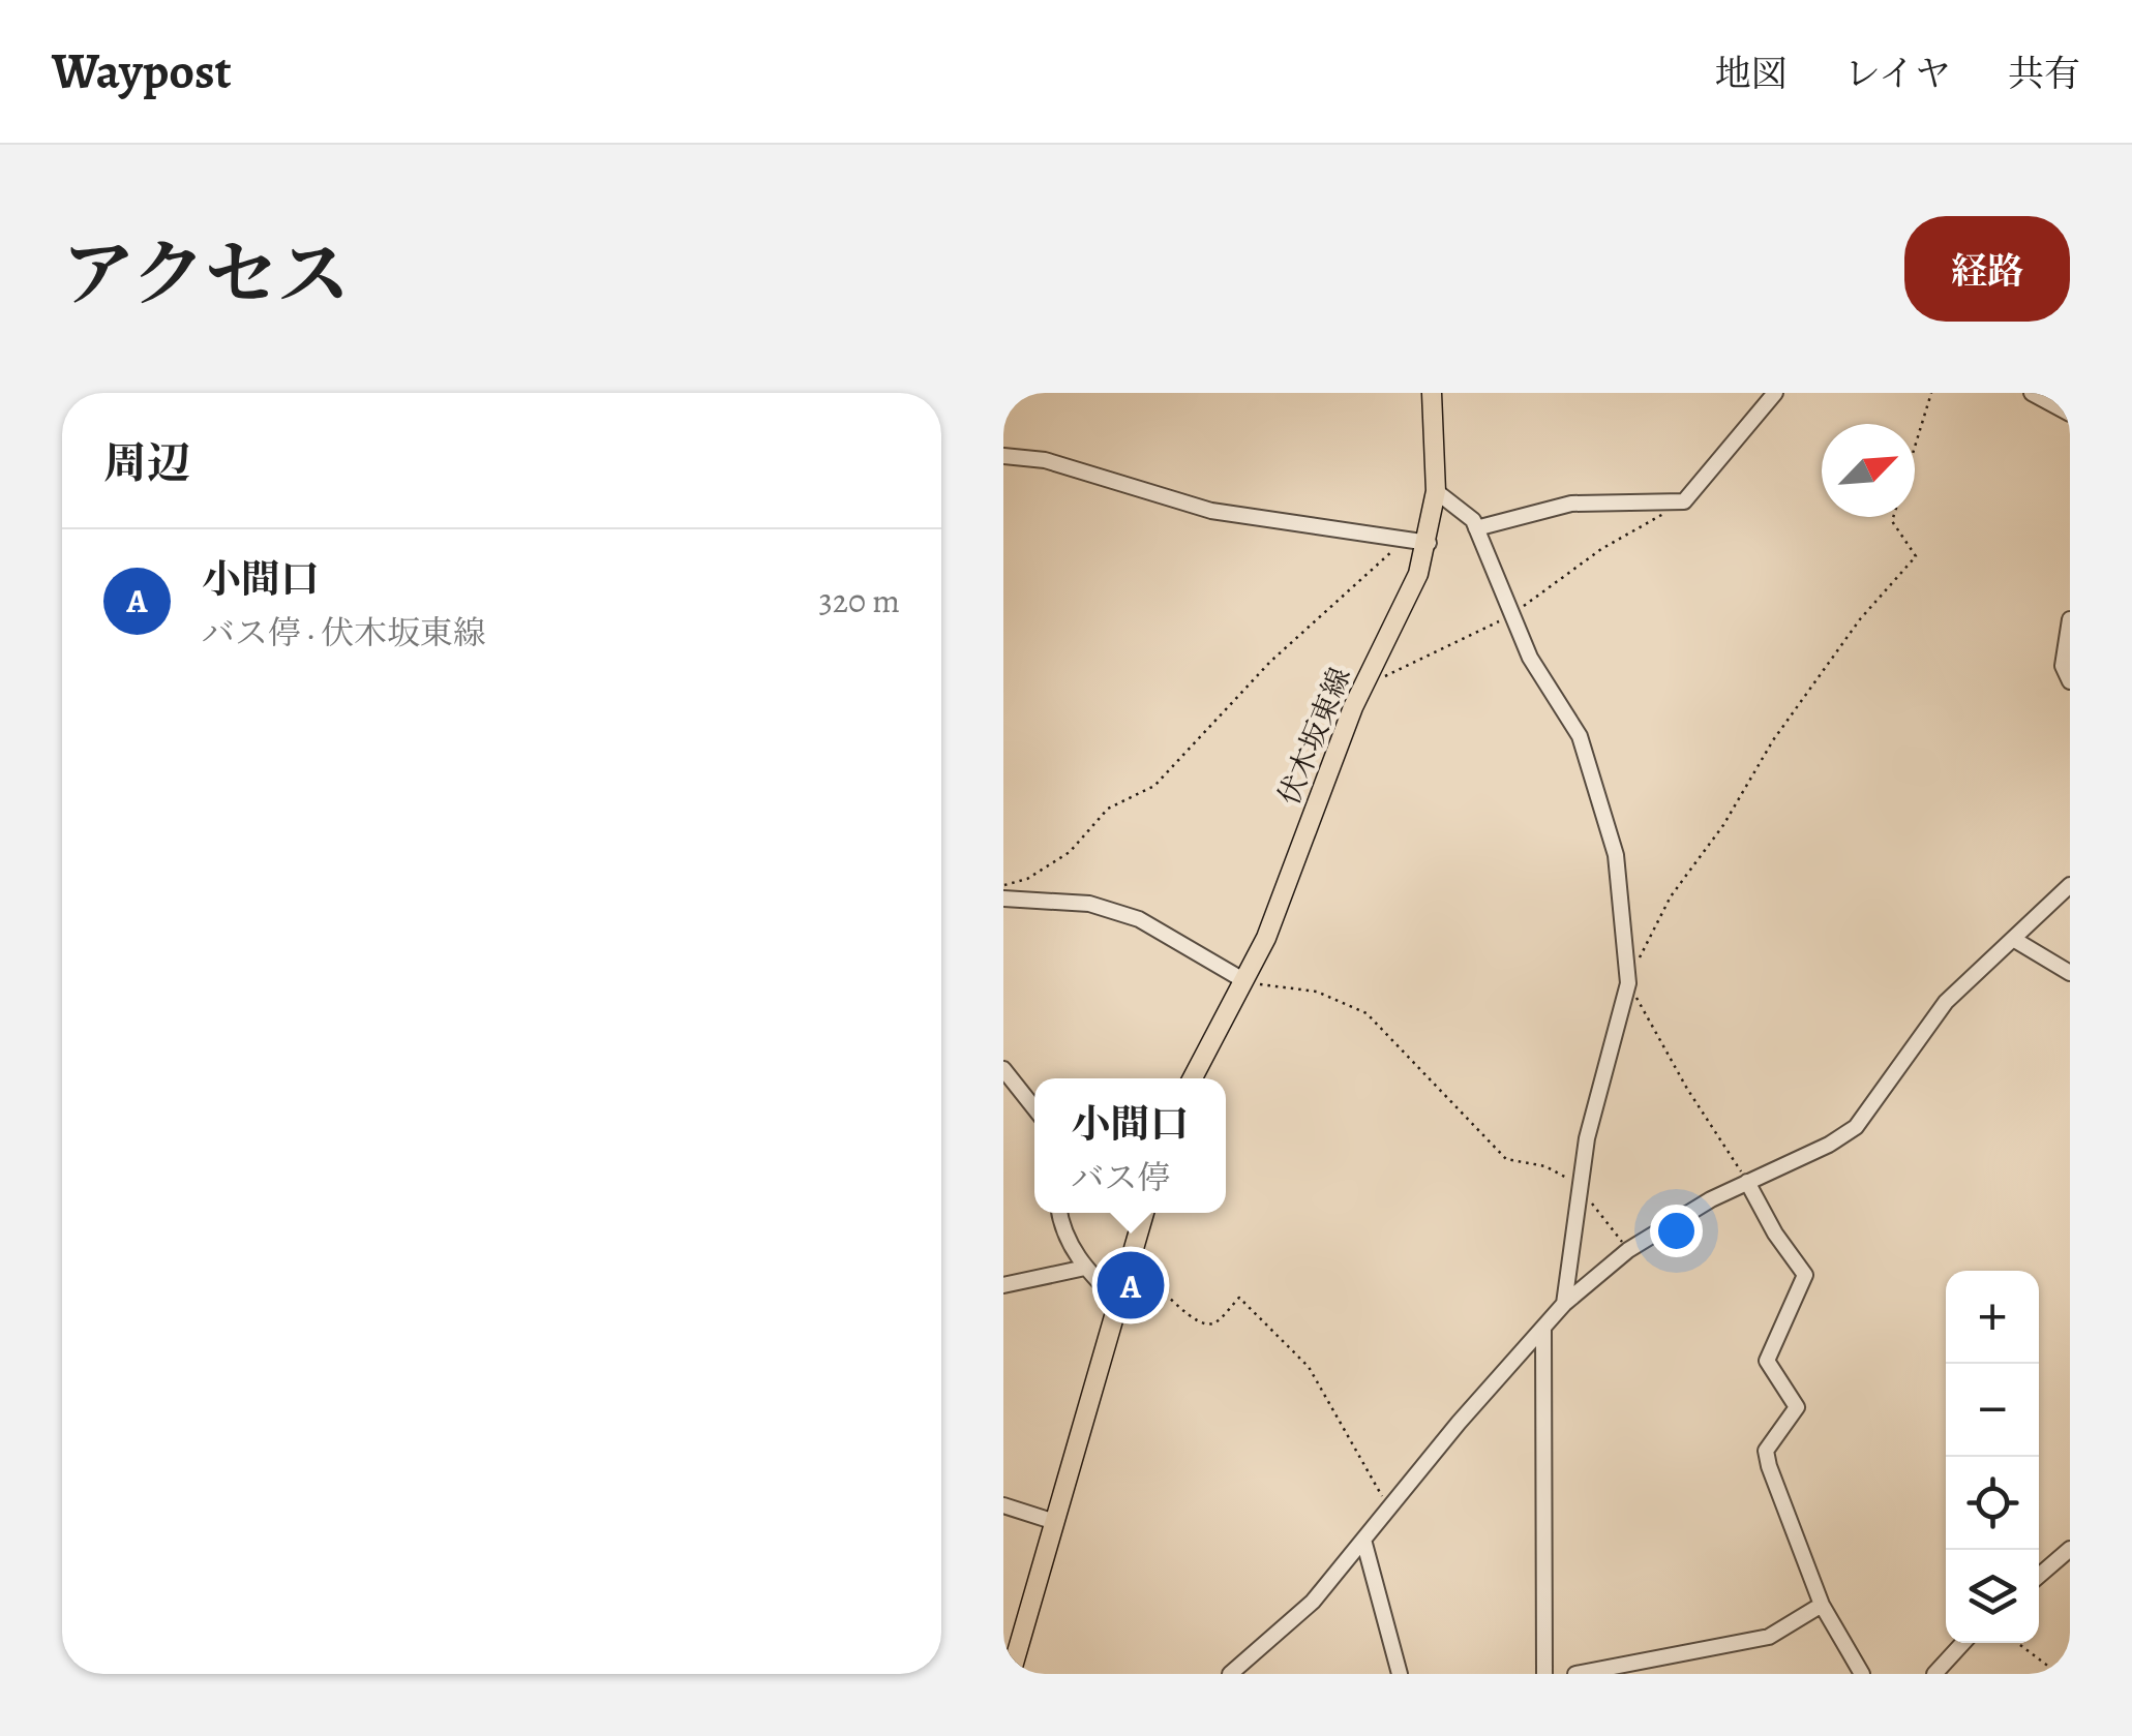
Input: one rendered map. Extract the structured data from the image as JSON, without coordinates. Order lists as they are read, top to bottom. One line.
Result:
{"streets":{"main road":["伏木坂東線"]},"north":"top right","page":{"header":"Waypost","nav":["地図","レイヤ","共有"],"title":"アクセス","buttons":"経路","heading":"周辺","list":[{"mark":"A","name":"小間口","note":"バス停 · 伏木坂東線","value":"320 m"}],"popup":["小間口","バス停"],"pins":"A","map_buttons":["+","−"]}}
